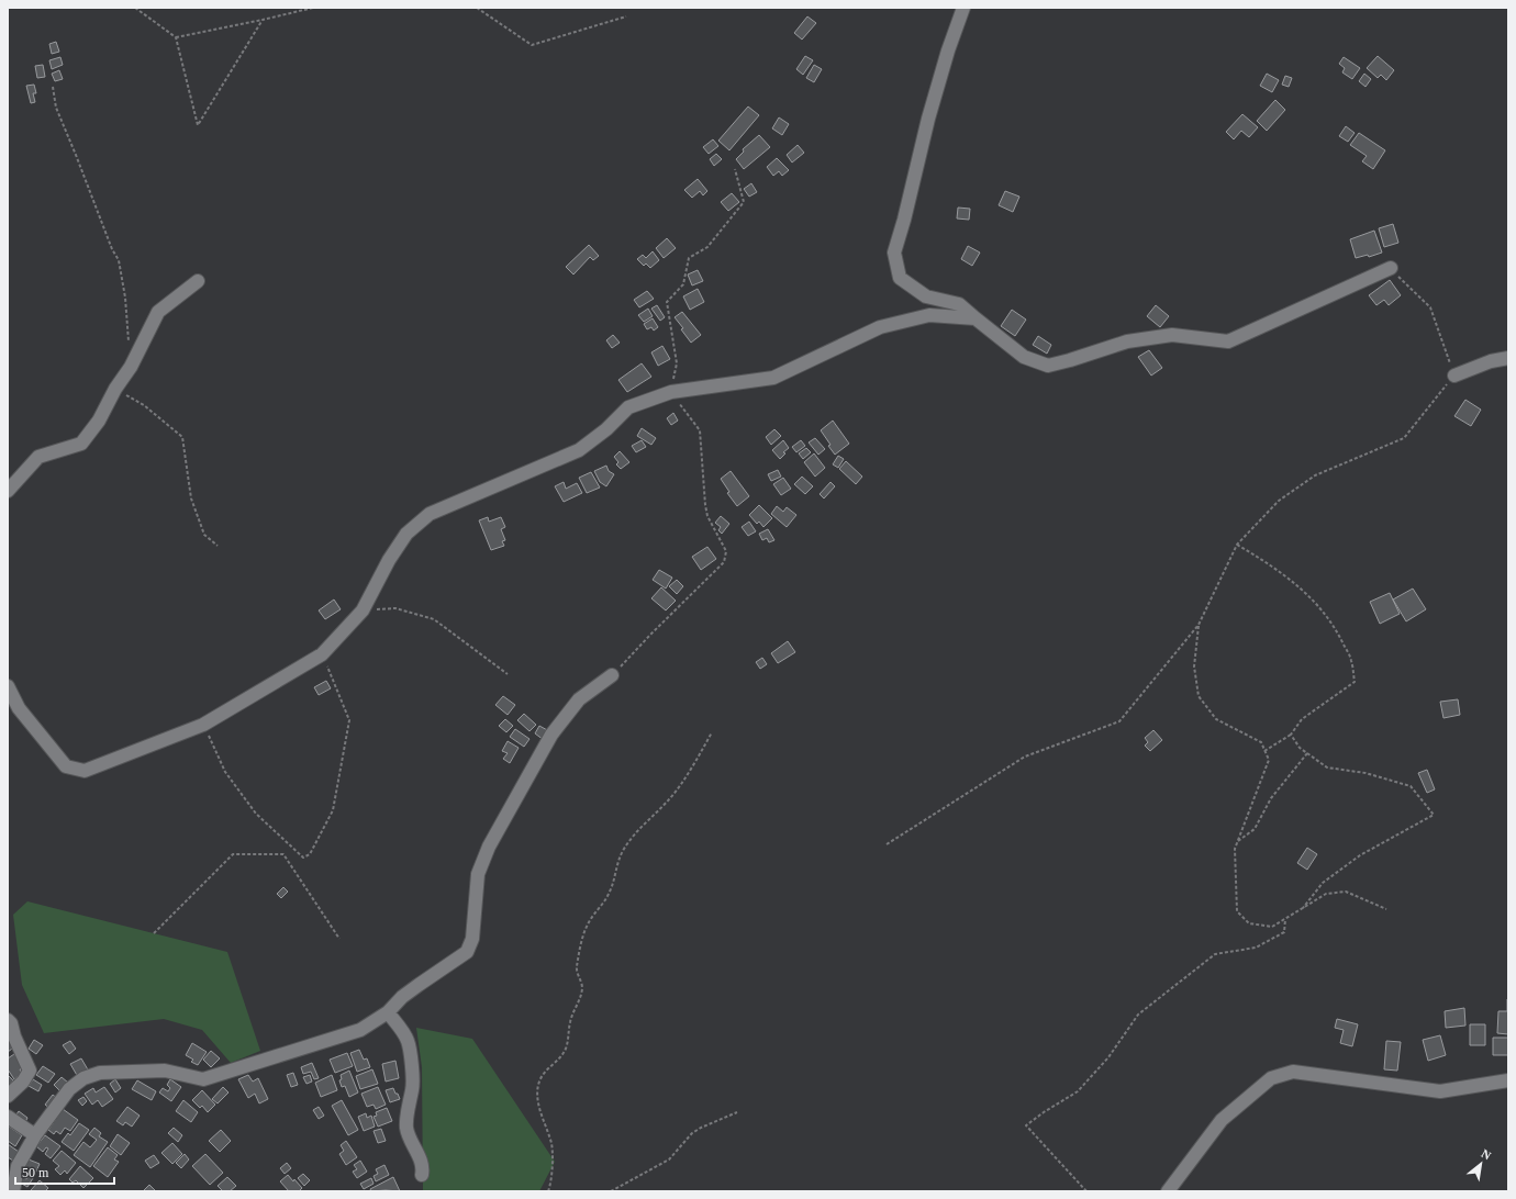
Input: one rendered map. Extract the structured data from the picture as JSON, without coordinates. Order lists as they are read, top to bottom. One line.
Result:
{"scale_bar":"50 m","north":"top right"}
